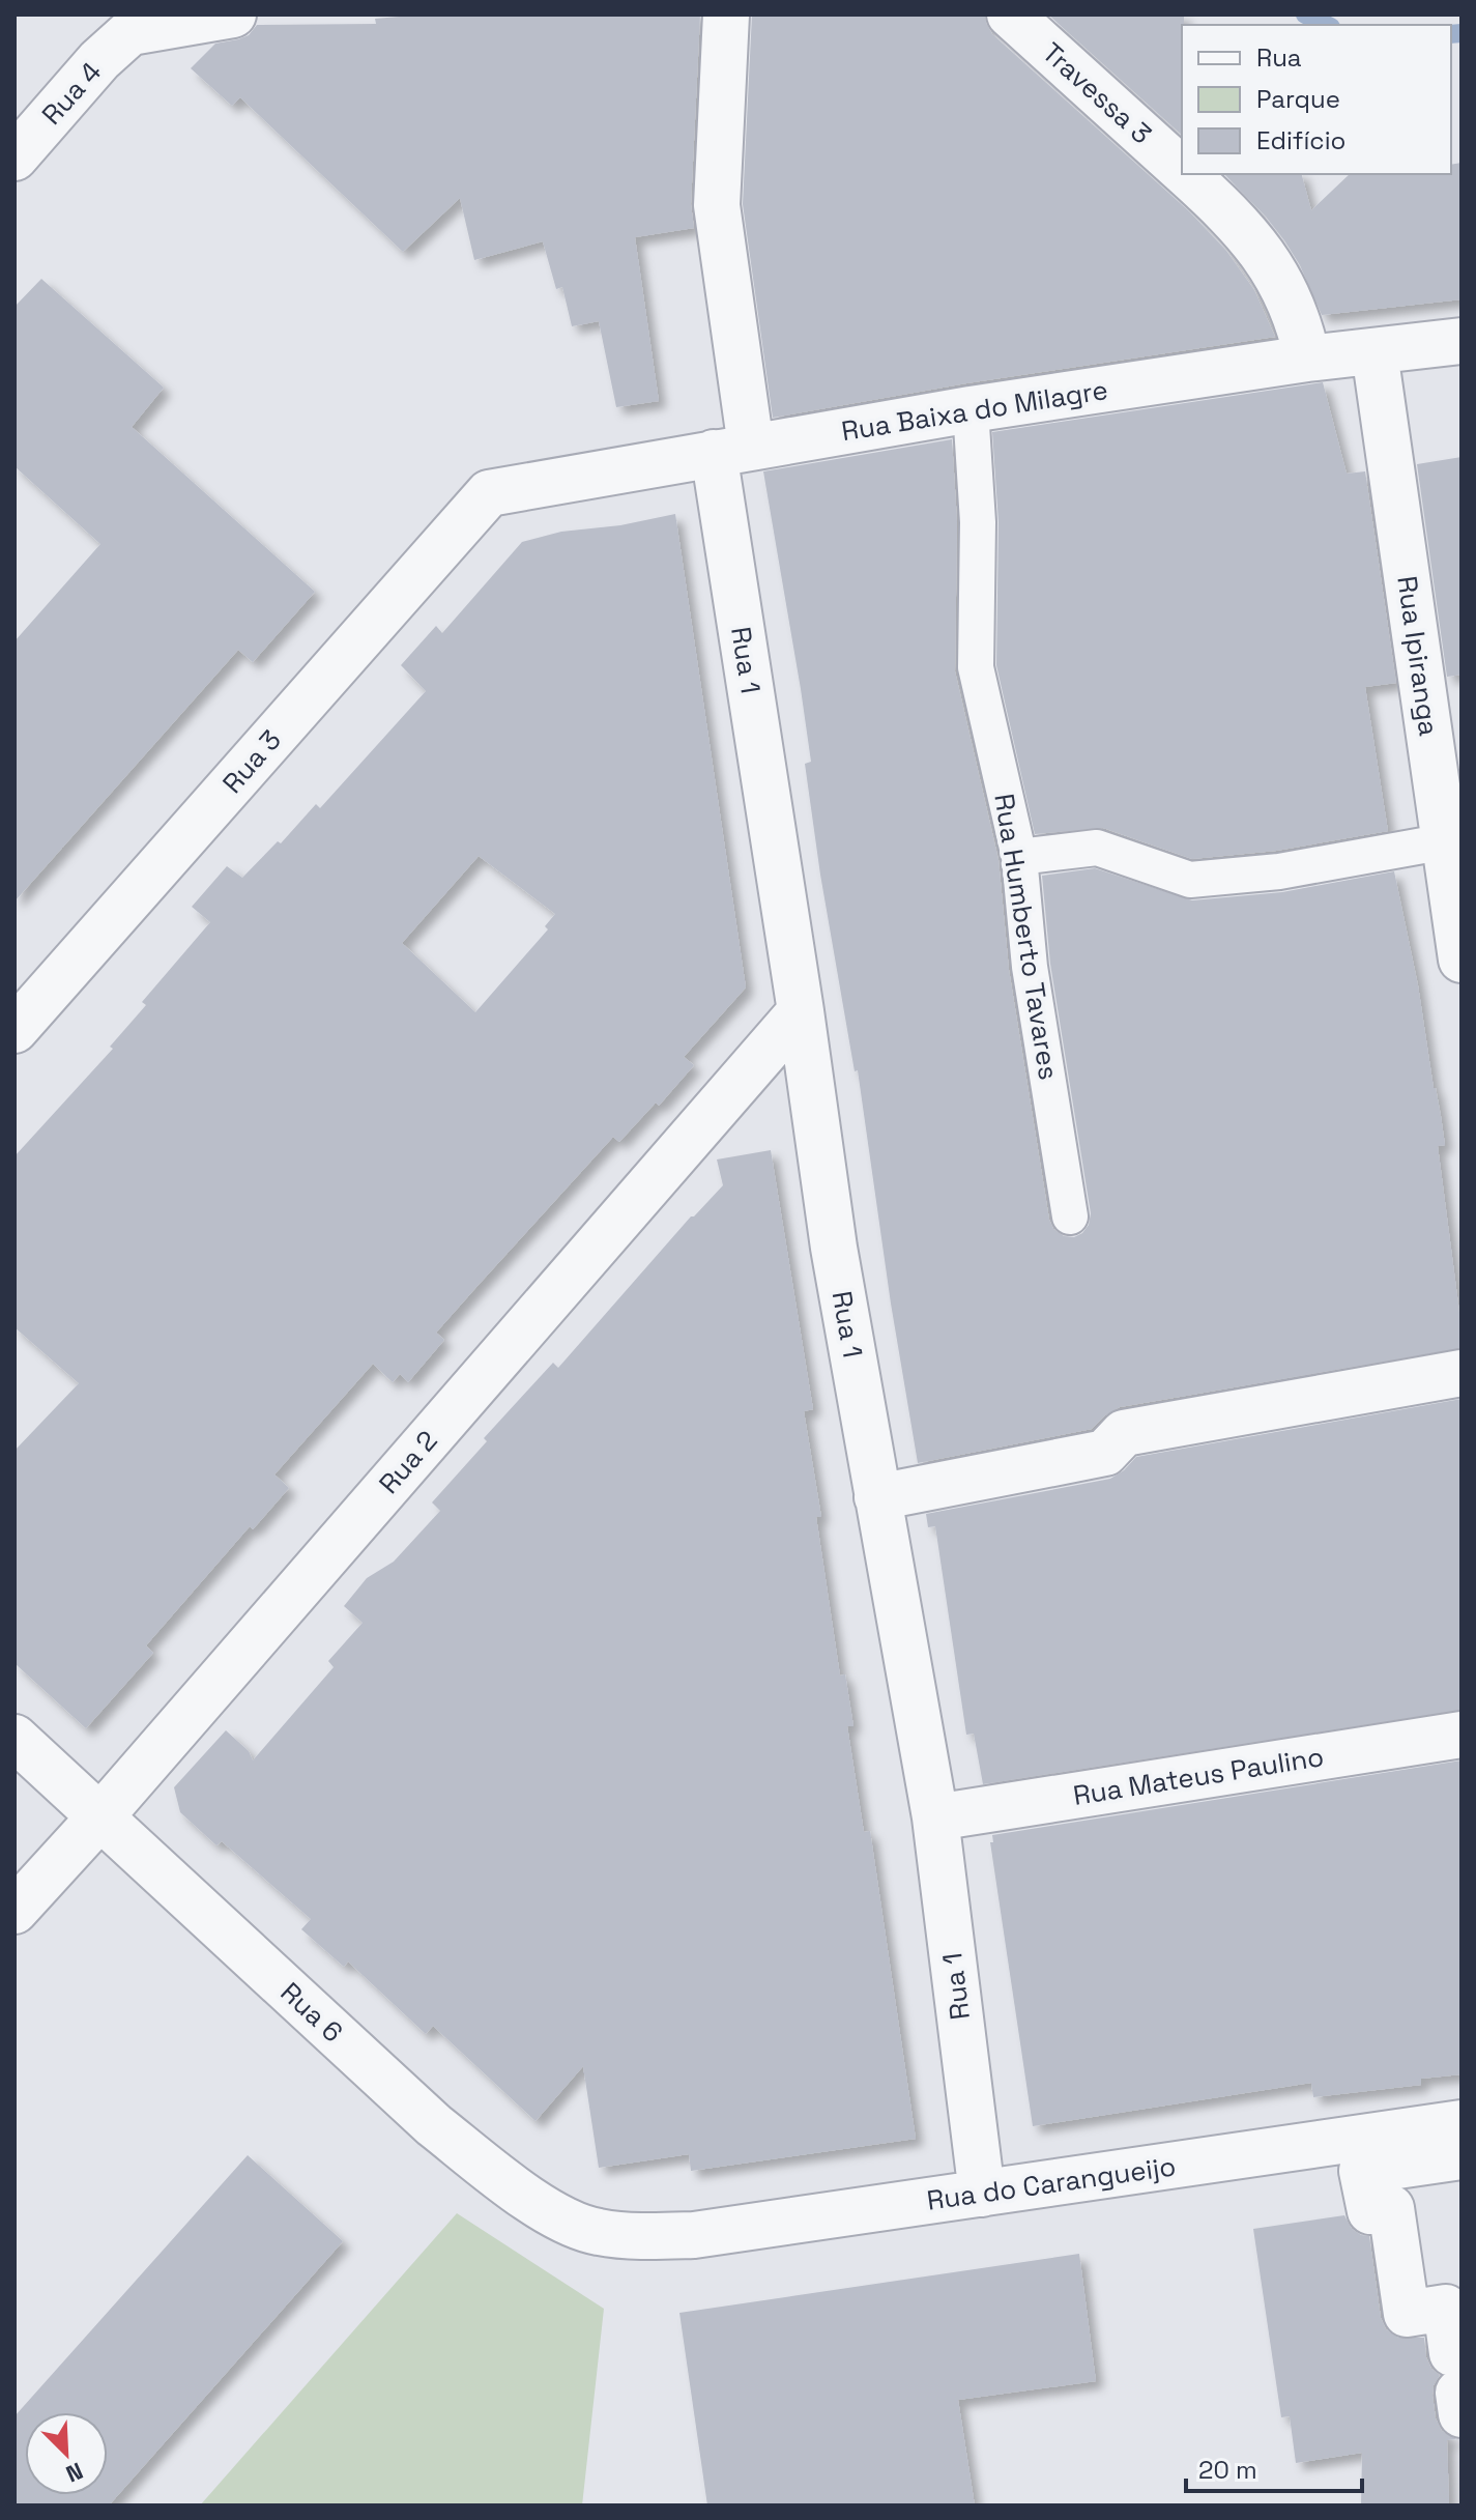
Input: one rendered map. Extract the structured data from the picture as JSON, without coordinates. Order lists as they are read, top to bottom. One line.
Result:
{"streets":{"street":["Rua 4","Travessa 3","Rua Baixa do Milagre","Rua Ipiranga","Rua 1","Rua 3","Rua 2","Rua Mateus Paulino","Rua 6","Rua do Carangueijo"],"lane":["Rua Humberto Tavares"]},"crossings":[["Travessa 3","Rua Baixa do Milagre"],["Rua Baixa do Milagre","Rua Ipiranga"],["Rua Baixa do Milagre","Rua 1"],["Rua Baixa do Milagre","Rua 3"],["Rua Baixa do Milagre","Rua Humberto Tavares"],["Rua 1","Rua 2"],["Rua 1","Rua Mateus Paulino"],["Rua 1","Rua do Carangueijo"],["Rua 2","Rua 6"],["Rua 6","Rua do Carangueijo"]],"legend":["Rua","Parque","Edifício"],"scale_bar":"20 m","north":"bottom right"}
